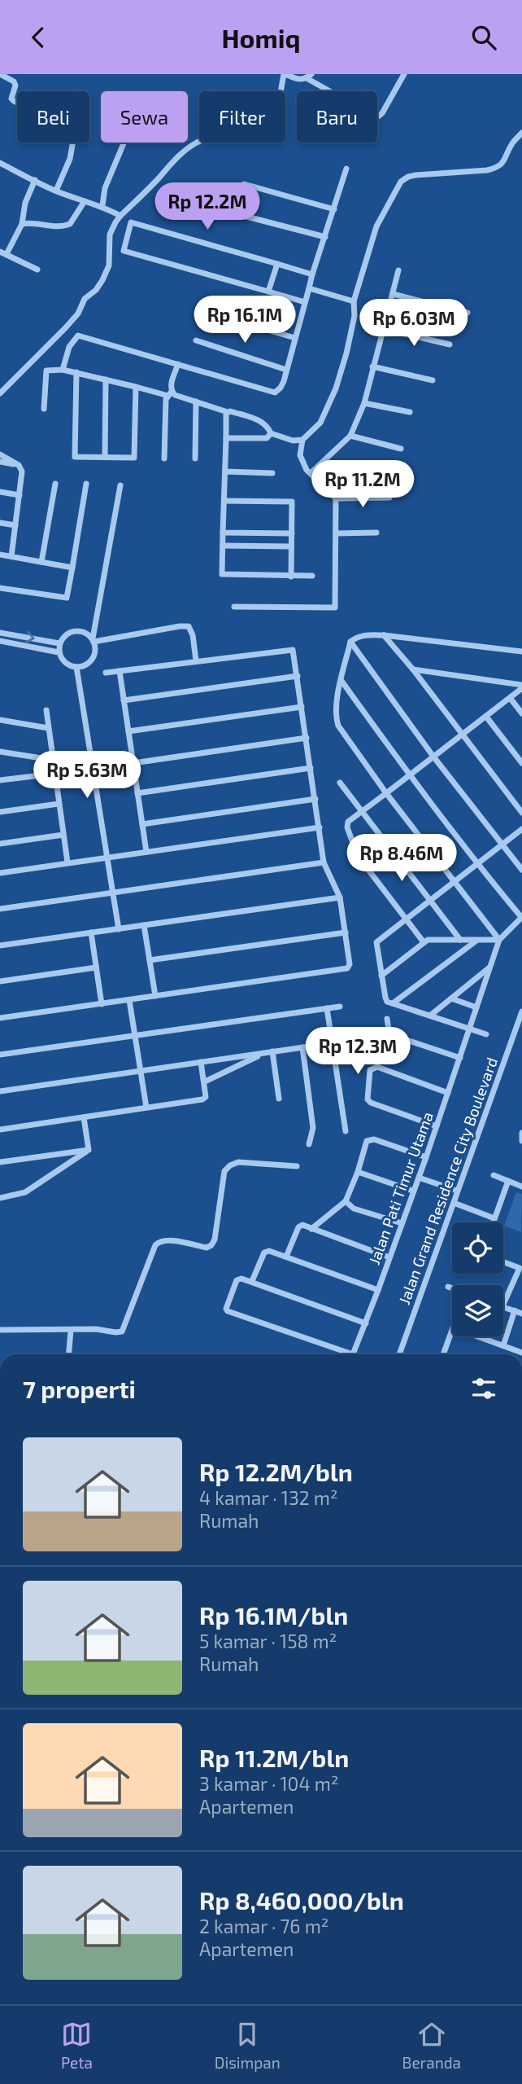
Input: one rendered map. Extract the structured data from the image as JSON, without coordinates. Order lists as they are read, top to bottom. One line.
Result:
{"streets":{"street":["Jalan Grand Residence City Boulevard","Jalan Pati Timur Utama"]},"page":{"header":"Homiq","chip":["Beli","Sewa","Filter","Baru"],"price":["Rp 12.2M","Rp 16.1M","Rp 6.03M","Rp 11.2M","Rp 5.63M","Rp 8.46M","Rp 12.3M"],"heading":"7 properti","list":[{"name":"Rp 12.2M/bln","note":"4 kamar · 132 m² · Rumah"},{"name":"Rp 16.1M/bln","note":"5 kamar · 158 m² · Rumah"},{"name":"Rp 11.2M/bln","note":"3 kamar · 104 m² · Apartemen"},{"name":"Rp 8,460,000/bln","note":"2 kamar · 76 m² · Apartemen"}],"tabs":["Peta","Disimpan","Beranda"]}}
